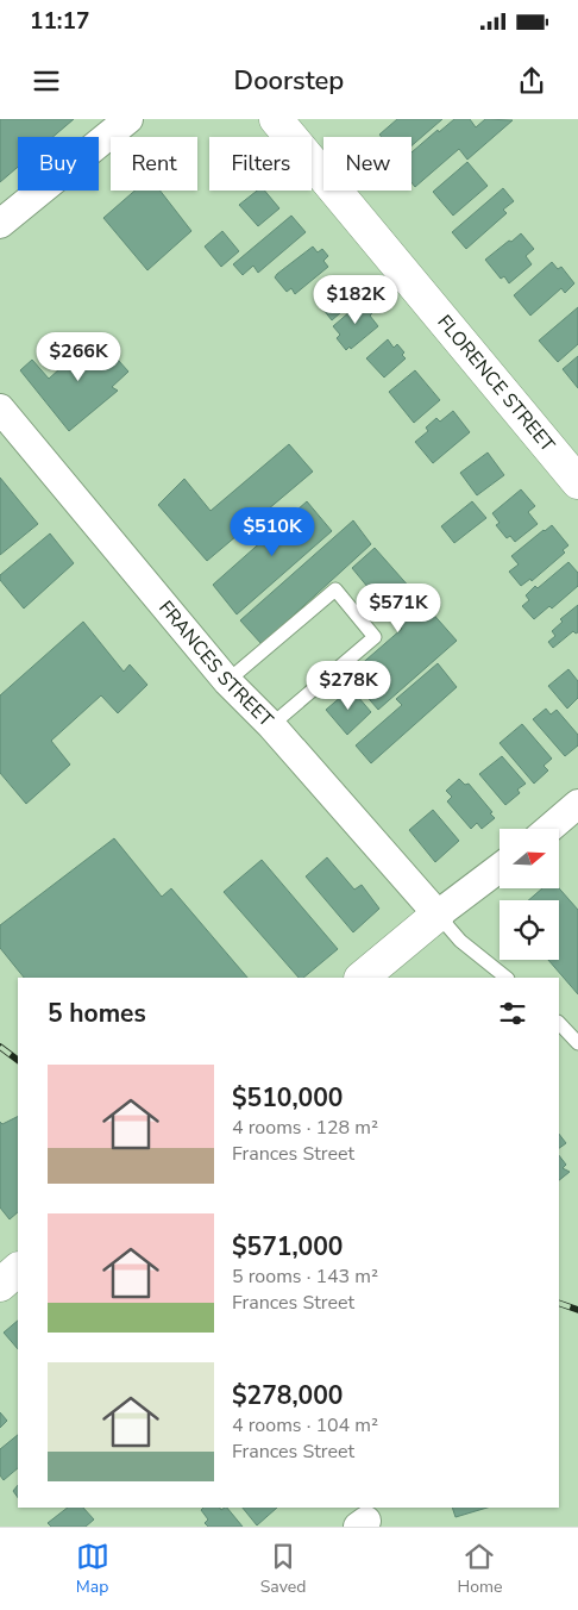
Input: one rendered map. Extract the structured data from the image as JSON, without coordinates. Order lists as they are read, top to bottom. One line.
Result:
{"streets":{"main road":["FLORENCE STREET"],"street":["FRANCES STREET"]},"north":"right","page":{"status":"11:17","header":"Doorstep","chip":["Buy","Rent","Filters","New"],"price":["$182K","$266K","$510K","$571K","$278K"],"heading":"5 homes","list":[{"name":"$510,000","note":"4 rooms · 128 m² · Frances Street"},{"name":"$571,000","note":"5 rooms · 143 m² · Frances Street"},{"name":"$278,000","note":"4 rooms · 104 m² · Frances Street"}],"tabs":["Map","Saved","Home"]}}
